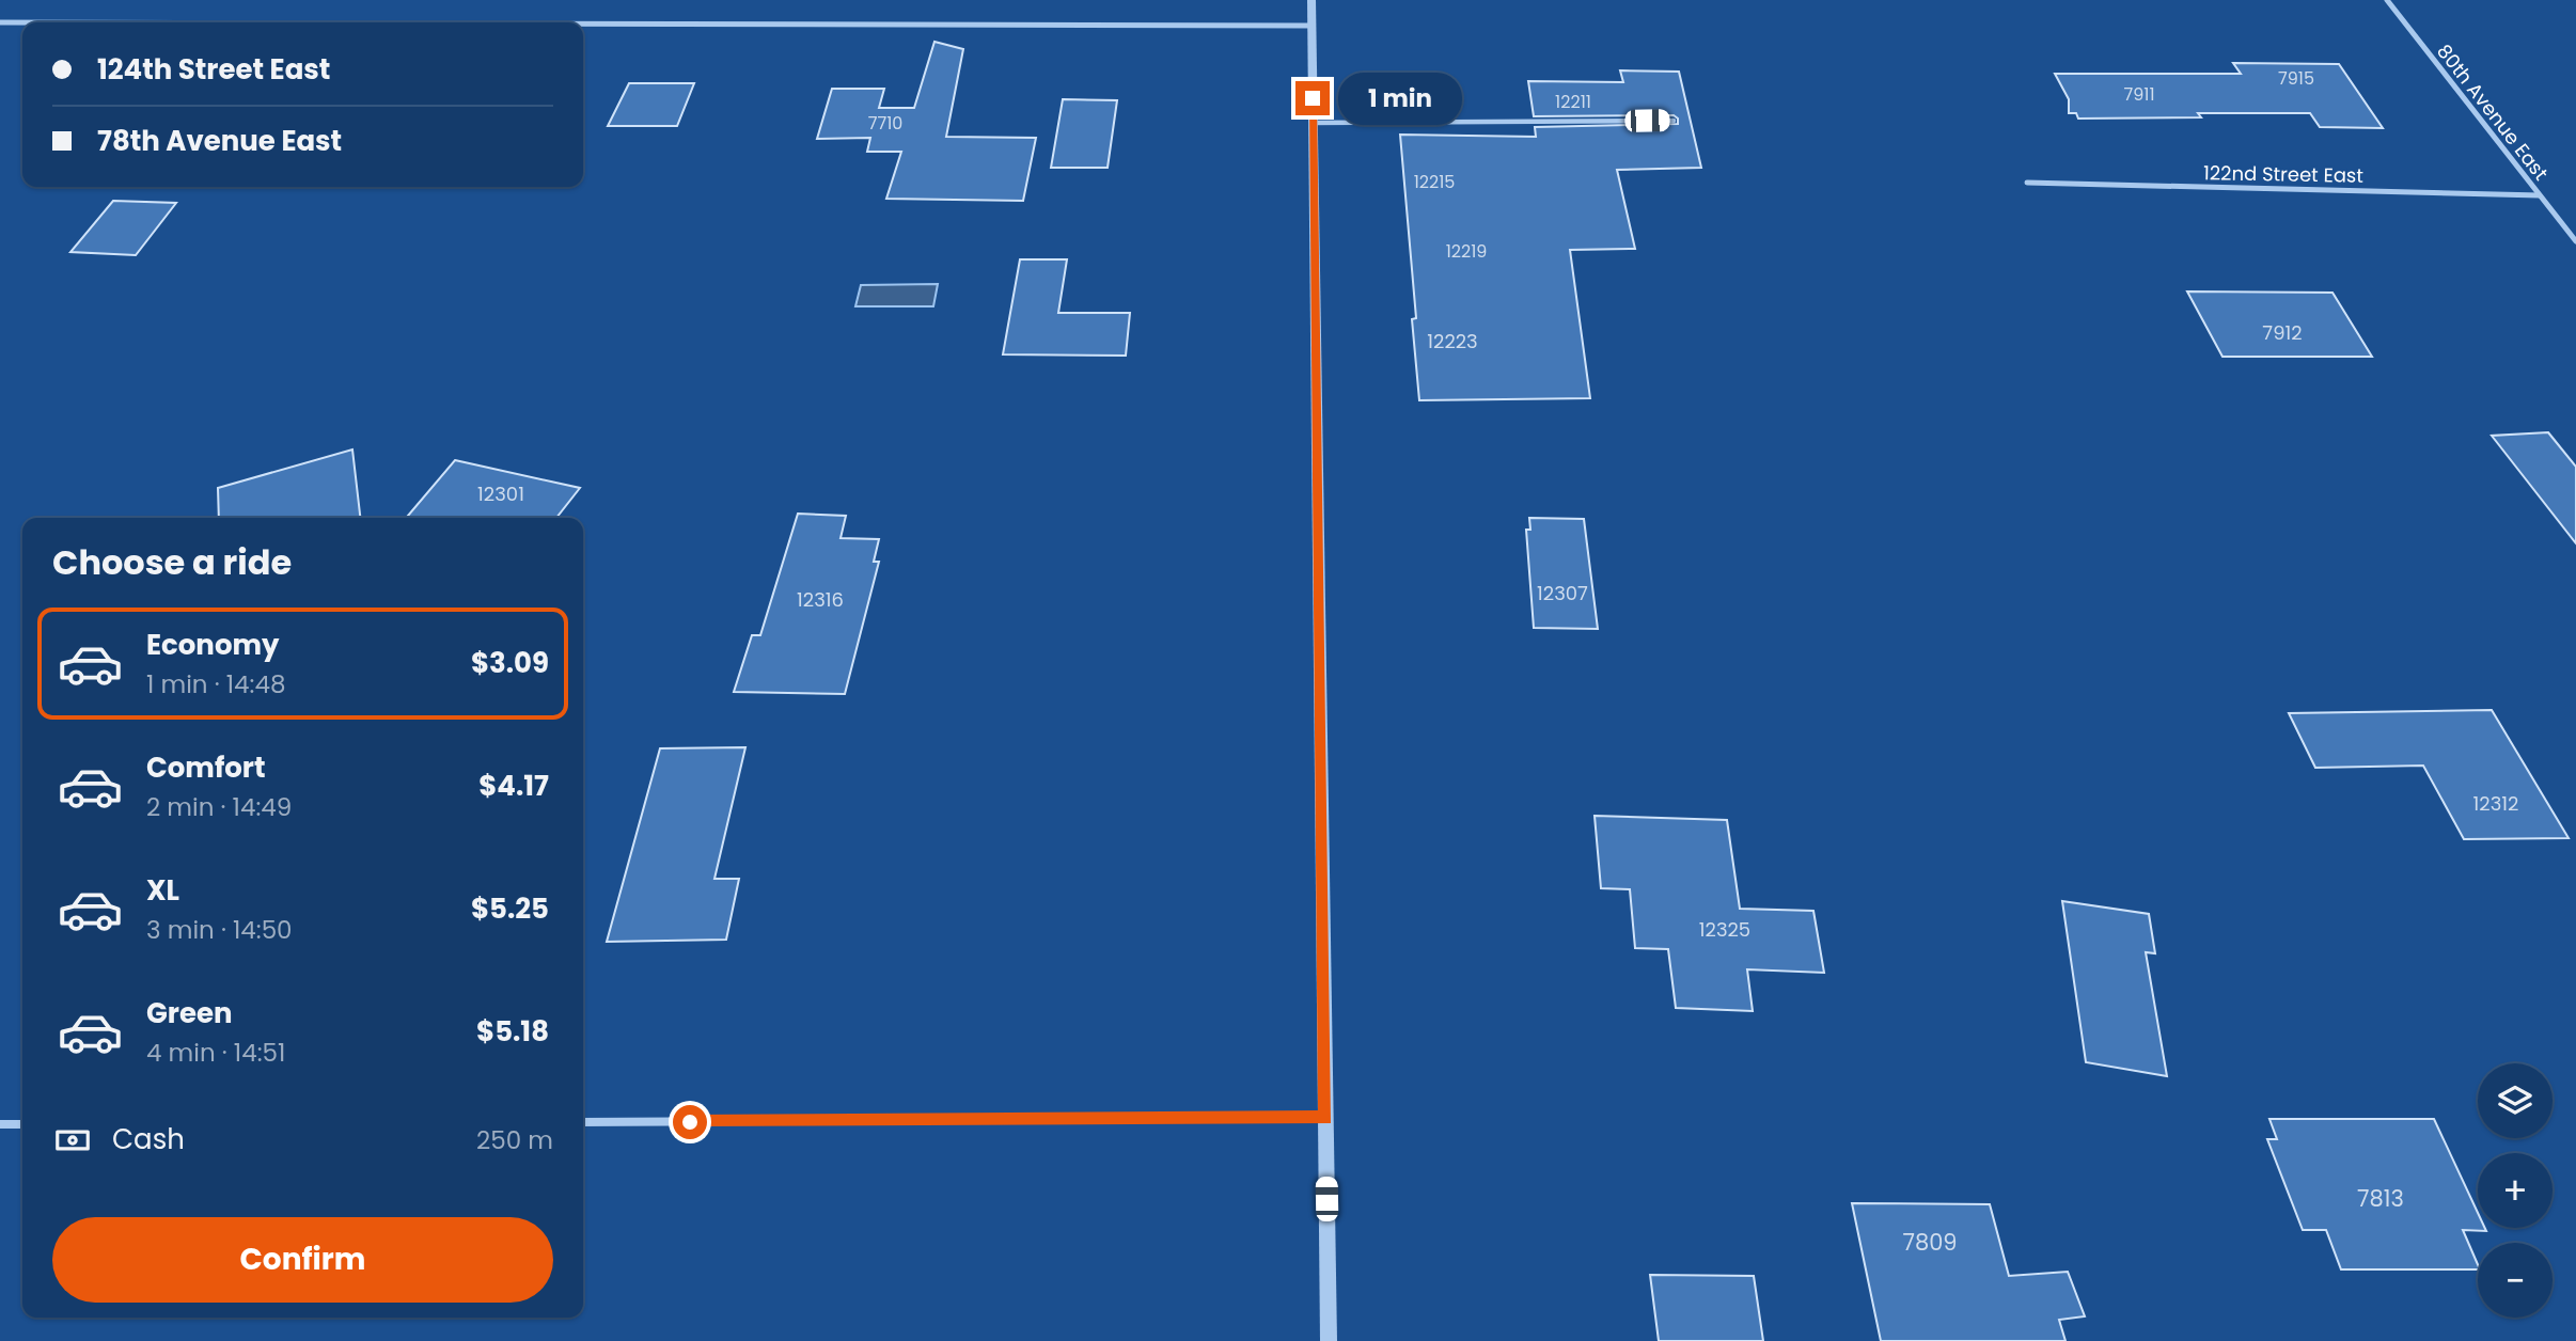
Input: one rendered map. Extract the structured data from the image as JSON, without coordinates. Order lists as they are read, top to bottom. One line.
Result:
{"streets":{"street":["80th Avenue East","122nd Street East"]},"crossings":[["80th Avenue East","122nd Street East"]],"house_numbers":["7915","7911","12211","7710","12215","12219","7912","12223","12301","12307","12316","12312","12325","7813","7809"],"page":{"banner":["124th Street East","78th Avenue East"],"bubble":"1 min","heading":"Choose a ride","list":[{"name":"Economy","note":"1 min · 14:48","value":"$3.09"},{"name":"Comfort","note":"2 min · 14:49","value":"$4.17"},{"name":"XL","note":"3 min · 14:50","value":"$5.25"},{"name":"Green","note":"4 min · 14:51","value":"$5.18"}],"map_buttons":["+","−"],"pay":["Cash","250 m"],"buttons":"Confirm"}}
